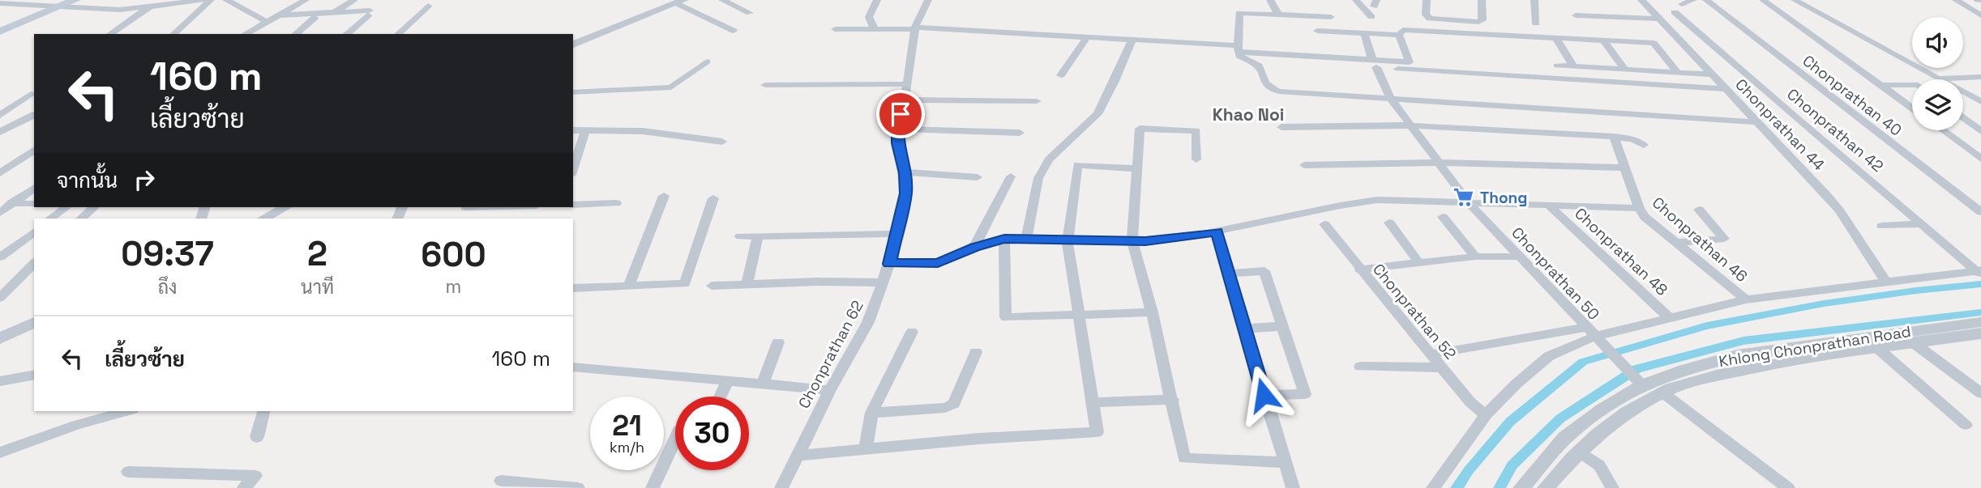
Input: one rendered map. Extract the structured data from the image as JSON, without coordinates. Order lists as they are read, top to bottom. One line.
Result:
{"streets":{"street":["Chonprathan 40","Chonprathan 44","Chonprathan 42","Chonprathan 46","Chonprathan 48","Chonprathan 50","Chonprathan 52","Khlong Chonprathan Road","Chonprathan 62"]},"crossings":[["Chonprathan 50","Khlong Chonprathan Road"]],"districts":["Khao Noi"],"places":{"supermarket":["Thong"]},"page":{"turn":["160 m","เลี้ยวซ้าย"],"then":"จากนั้น","eta":["09:37","ถึง","2","นาที","600","m"],"list":[{"name":"เลี้ยวซ้าย","value":"160 m"}],"speed":"21 km/h","limit":"30"}}
